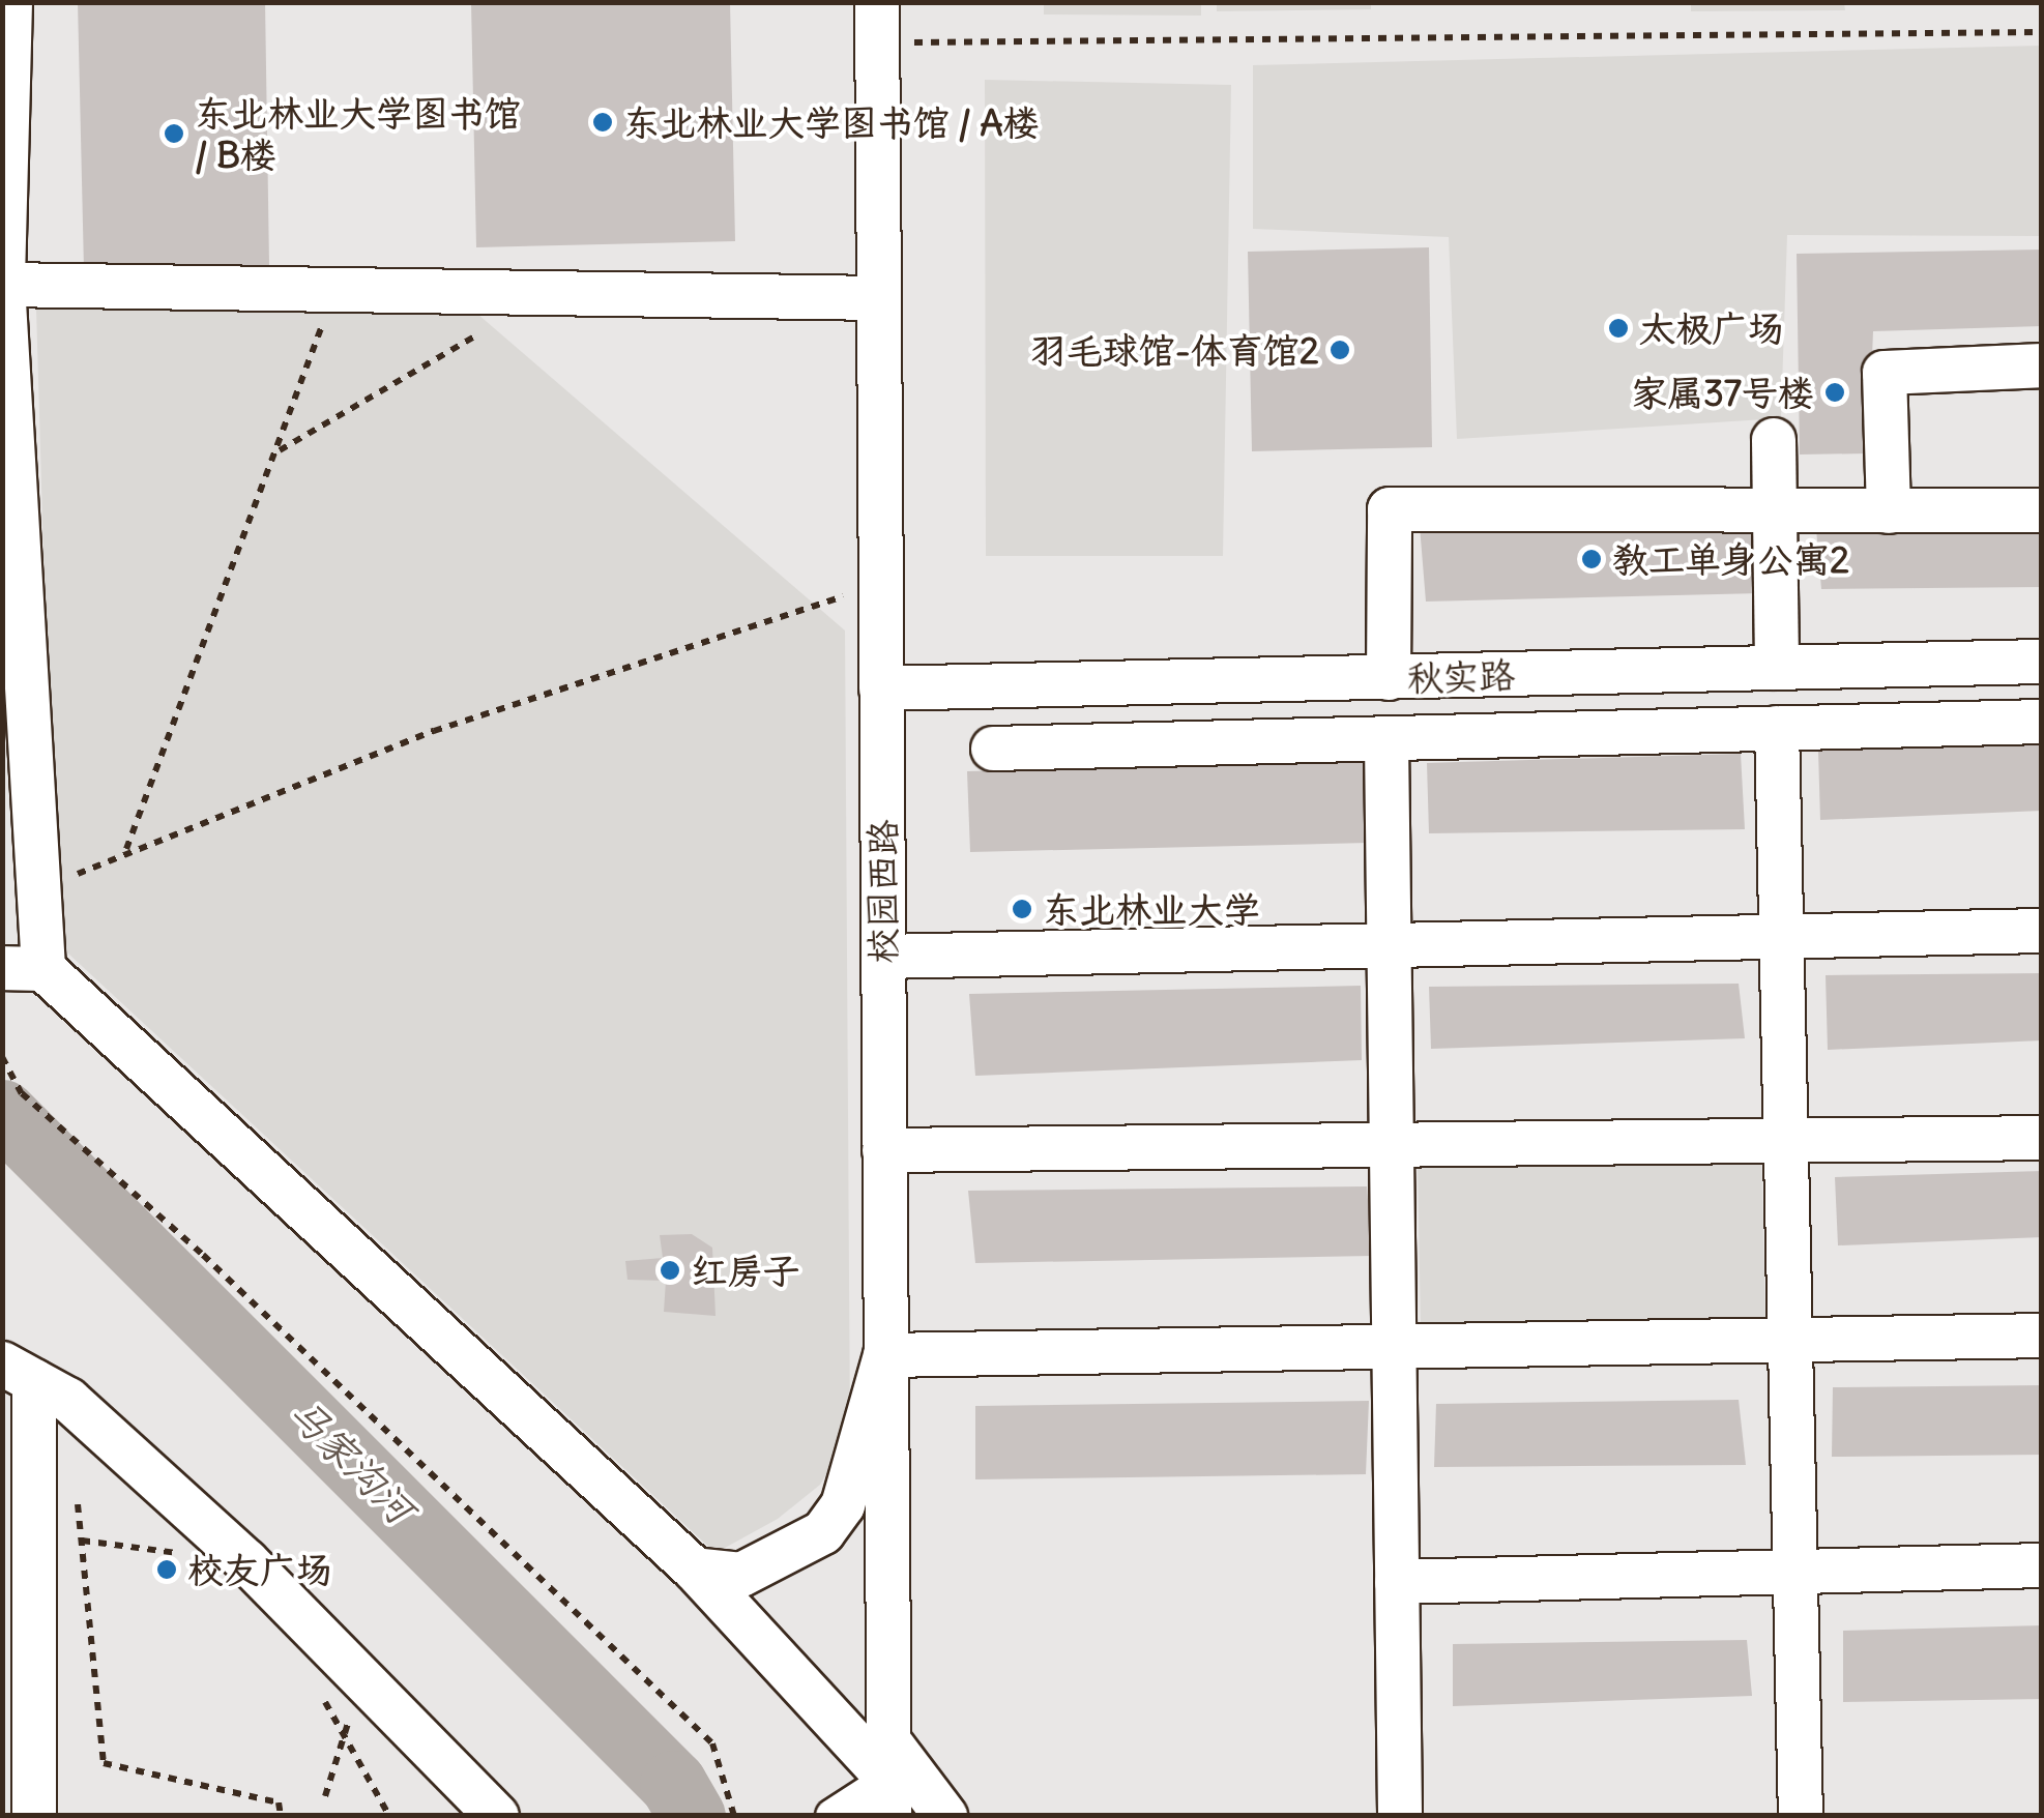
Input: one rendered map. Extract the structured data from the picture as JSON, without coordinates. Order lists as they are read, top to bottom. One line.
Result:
{"streets":{"street":["秋实路","校园西路"]},"crossings":[["秋实路","校园西路"]],"water":["马家沟河"],"places":["东北林业大学图书馆 / A楼","东北林业大学图书馆 / B楼","太极广场","羽毛球馆-体育馆2","家属37号楼","教工单身公寓2","东北林业大学","红房子","校友广场"]}
